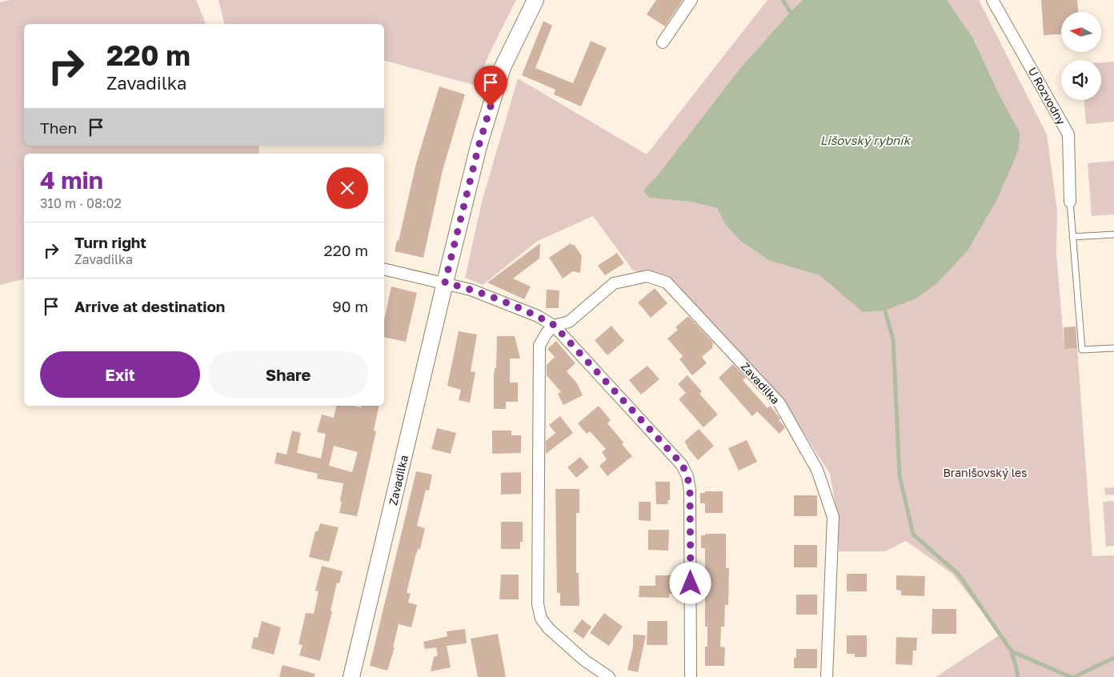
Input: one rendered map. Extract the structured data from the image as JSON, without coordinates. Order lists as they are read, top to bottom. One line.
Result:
{"streets":{"street":["U Rozvodny","Zavadilka"]},"water":["Lišovský rybník"],"parks":["Branišovský les"],"north":"left","page":{"turn":["220 m","Zavadilka"],"then":"Then","heading":["4 min","310 m · 08:02"],"list":[{"name":"Turn right","note":"Zavadilka","value":"220 m"},{"name":"Arrive at destination","value":"90 m"}],"buttons":["Exit","Share"]}}
